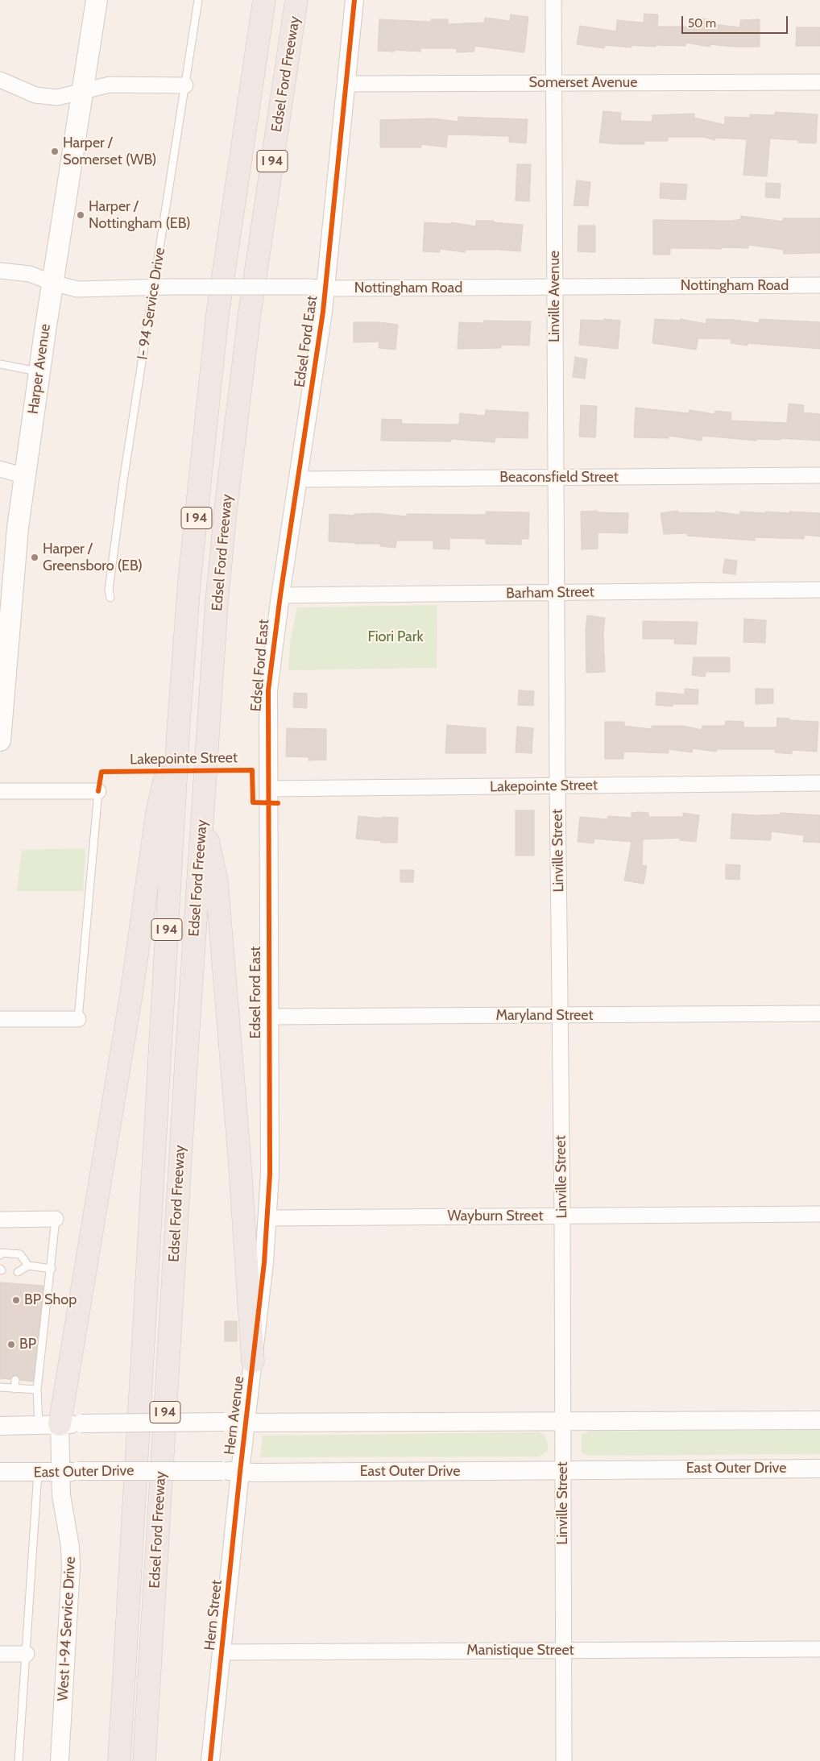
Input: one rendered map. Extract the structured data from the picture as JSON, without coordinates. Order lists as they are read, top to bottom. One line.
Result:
{"streets":{"highway":["Edsel Ford Freeway","I 94"],"main road":["Harper Avenue"],"street":["Somerset Avenue","Nottingham Road","Linville Avenue","Edsel Ford East","Beaconsfield Street","Barham Street","Lakepointe Street","Linville Street","Maryland Street","Wayburn Street","Hern Avenue","East Outer Drive","Hern Street","West I-94 Service Drive","Manistique Street"],"lane":["I- 94 Service Drive"]},"crossings":[["Somerset Avenue","Linville Avenue"],["Somerset Avenue","Edsel Ford East"],["Nottingham Road","Linville Avenue"],["Nottingham Road","I- 94 Service Drive"],["Nottingham Road","Edsel Ford East"],["Nottingham Road","Harper Avenue"],["Linville Avenue","Beaconsfield Street"],["Linville Avenue","Barham Street"],["Linville Avenue","Linville Street"],["Edsel Ford East","Beaconsfield Street"],["Edsel Ford East","Barham Street"],["Edsel Ford East","Lakepointe Street"],["Edsel Ford East","Maryland Street"],["Edsel Ford East","Wayburn Street"],["Edsel Ford East","Hern Avenue"],["Barham Street","Linville Street"],["Lakepointe Street","Linville Street"],["Linville Street","Maryland Street"],["Linville Street","Wayburn Street"],["Linville Street","East Outer Drive"],["Linville Street","Manistique Street"],["Hern Avenue","East Outer Drive"],["Hern Avenue","Hern Street"],["East Outer Drive","Hern Street"],["East Outer Drive","West I-94 Service Drive"],["Hern Street","Manistique Street"]],"parks":["Fiori Park"],"places":["Harper / Somerset (WB)","Harper / Nottingham (EB)","Harper / Greensboro (EB)","BP Shop","BP"],"scale_bar":"50 m"}
